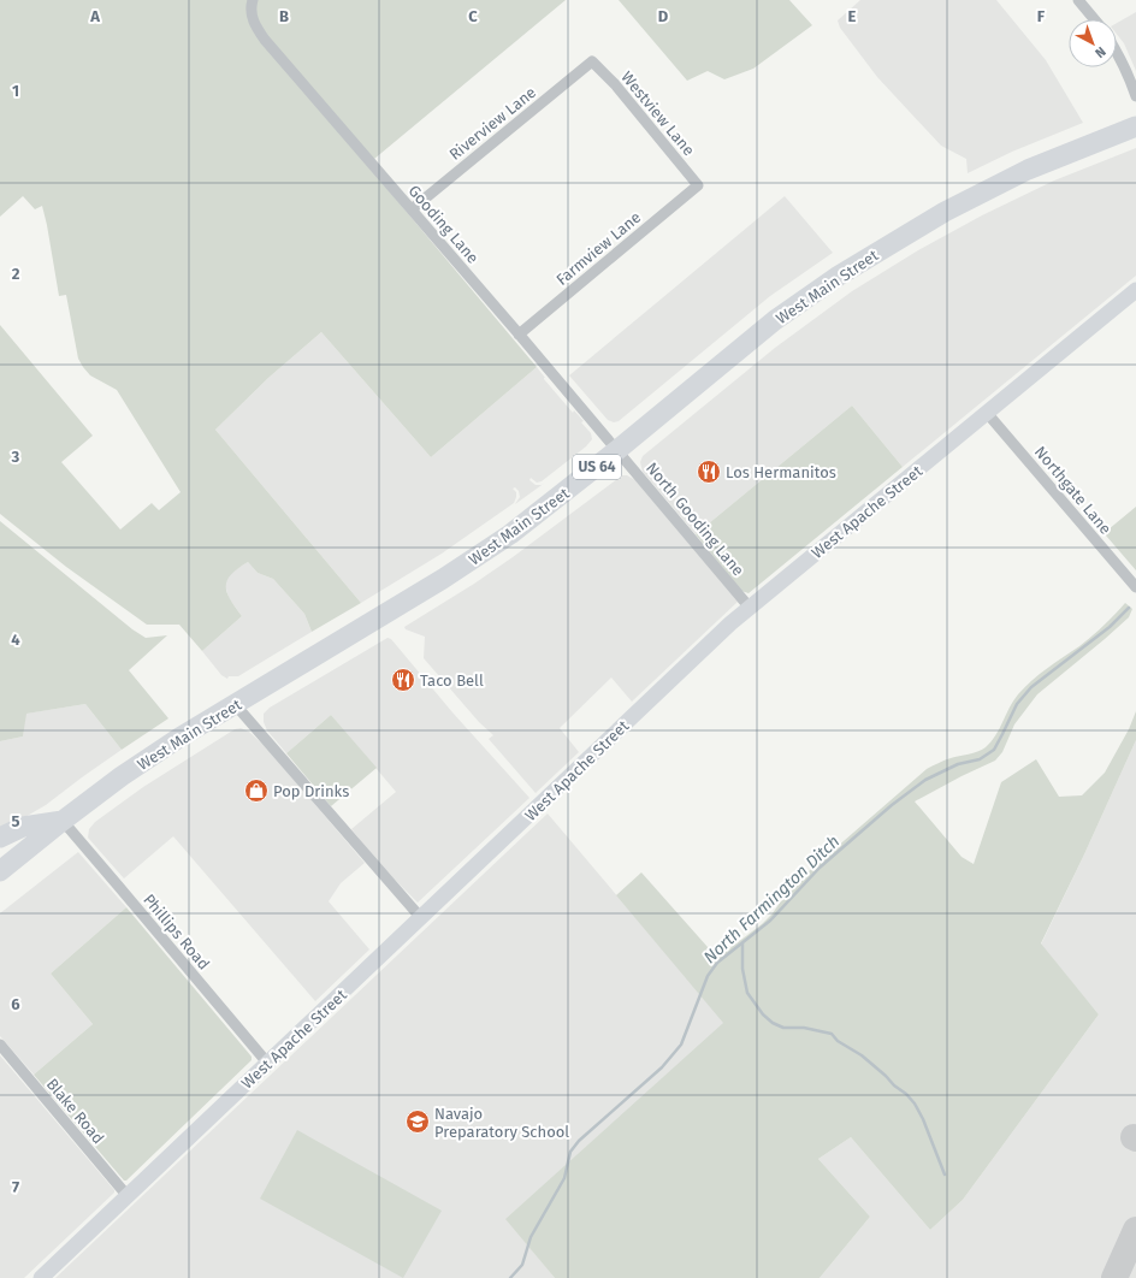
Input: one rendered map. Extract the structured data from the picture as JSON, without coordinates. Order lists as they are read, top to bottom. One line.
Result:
{"streets":{"highway":["West Main Street","US 64"],"main road":["West Apache Street"],"street":["Westview Lane","Riverview Lane","Gooding Lane","Farmview Lane","Northgate Lane","North Gooding Lane","Phillips Road","Blake Road"]},"crossings":[["Westview Lane","Riverview Lane"],["Westview Lane","Farmview Lane"],["Riverview Lane","Gooding Lane"],["Gooding Lane","Farmview Lane"],["Gooding Lane","West Main Street"],["Gooding Lane","North Gooding Lane"],["West Main Street","US 64"],["West Main Street","North Gooding Lane"],["West Main Street","Phillips Road"],["US 64","Phillips Road"],["Northgate Lane","West Apache Street"],["West Apache Street","North Gooding Lane"],["West Apache Street","Phillips Road"],["West Apache Street","Blake Road"]],"water":["North Farmington Ditch"],"places":{"restaurant":["Los Hermanitos","Taco Bell"],"shop":["Pop Drinks"],"school or university":["Navajo Preparatory School"]},"north":"bottom right","grid":{"columns":["A","B","C","D","E","F"],"rows":["1","2","3","4","5","6","7"]}}
